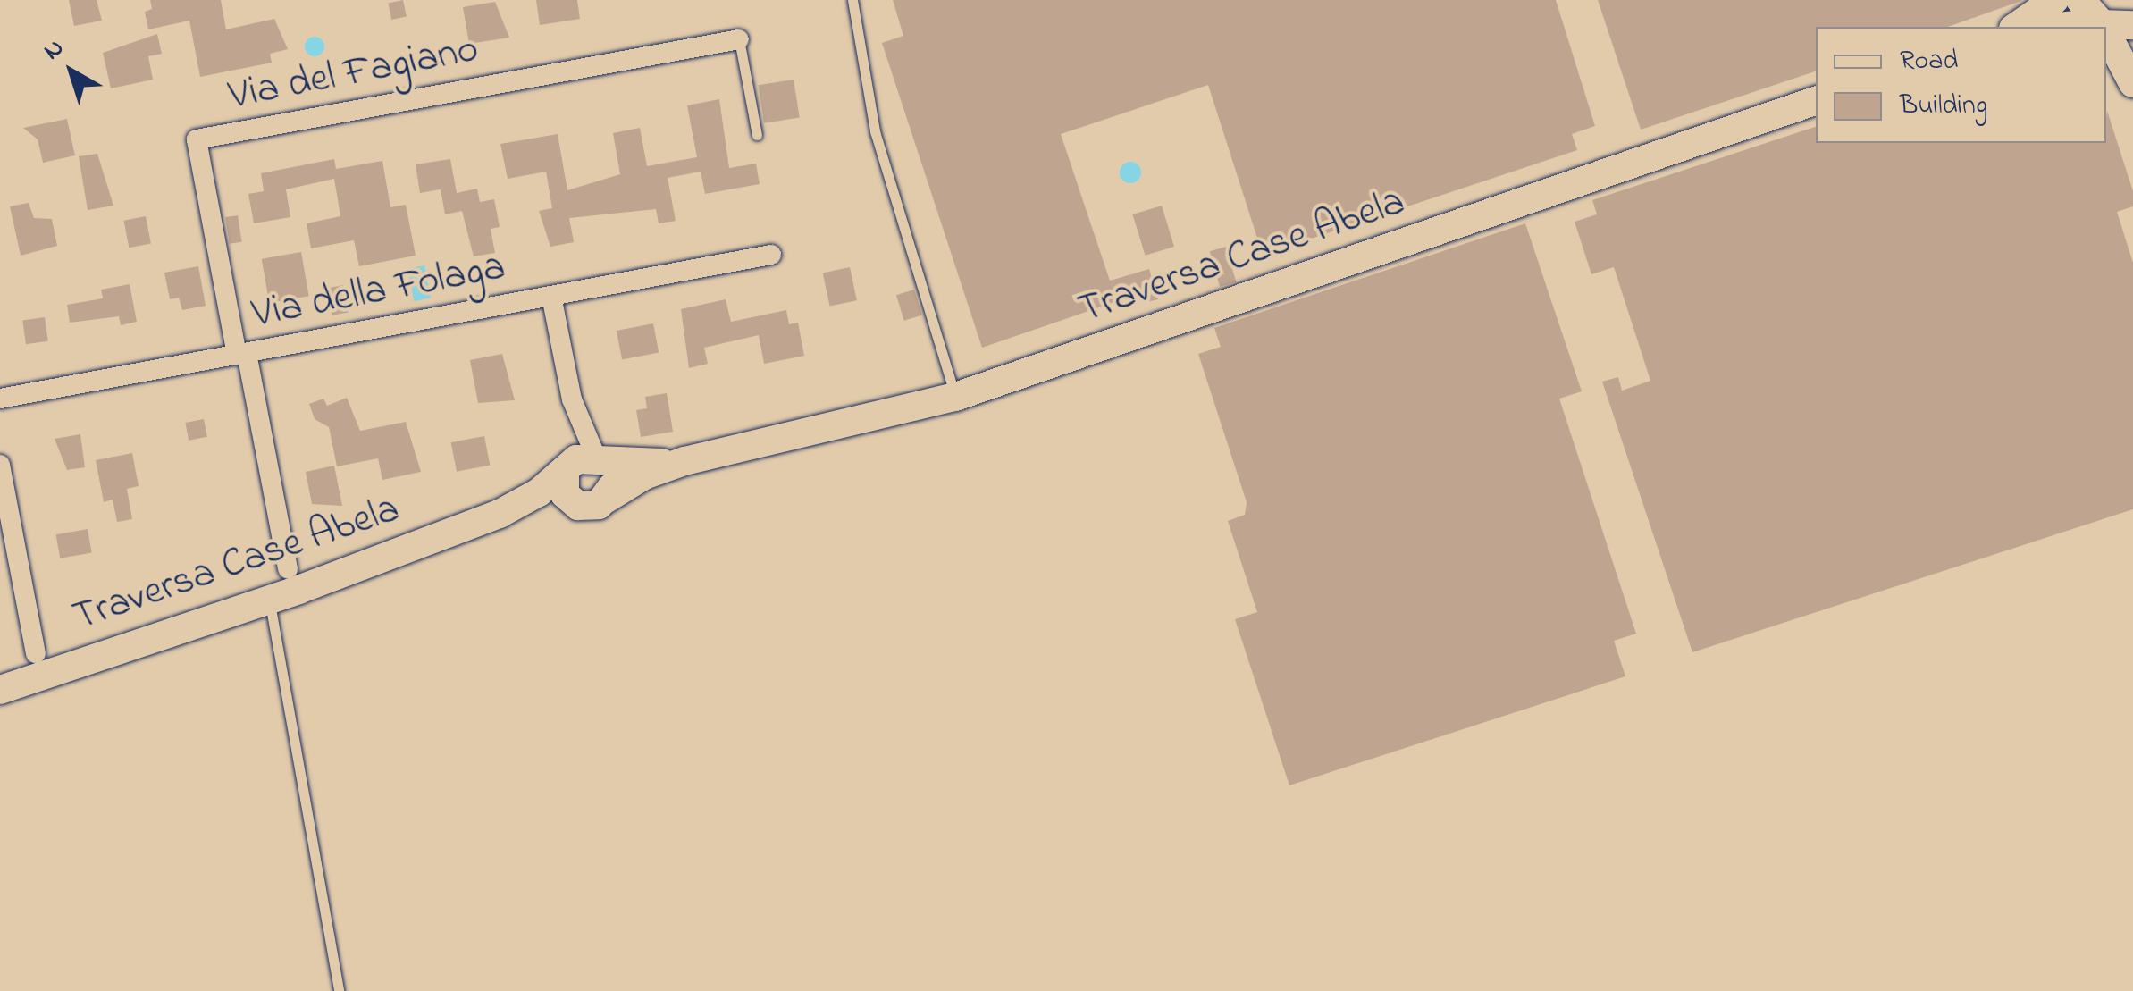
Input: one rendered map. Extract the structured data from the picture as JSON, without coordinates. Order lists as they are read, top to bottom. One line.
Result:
{"streets":{"street":["Via del Fagiano","Traversa Case Abela","Via della Folaga"]},"crossings":[["Via del Fagiano","Via della Folaga"]],"legend":["Road","Building"],"north":"top left"}
